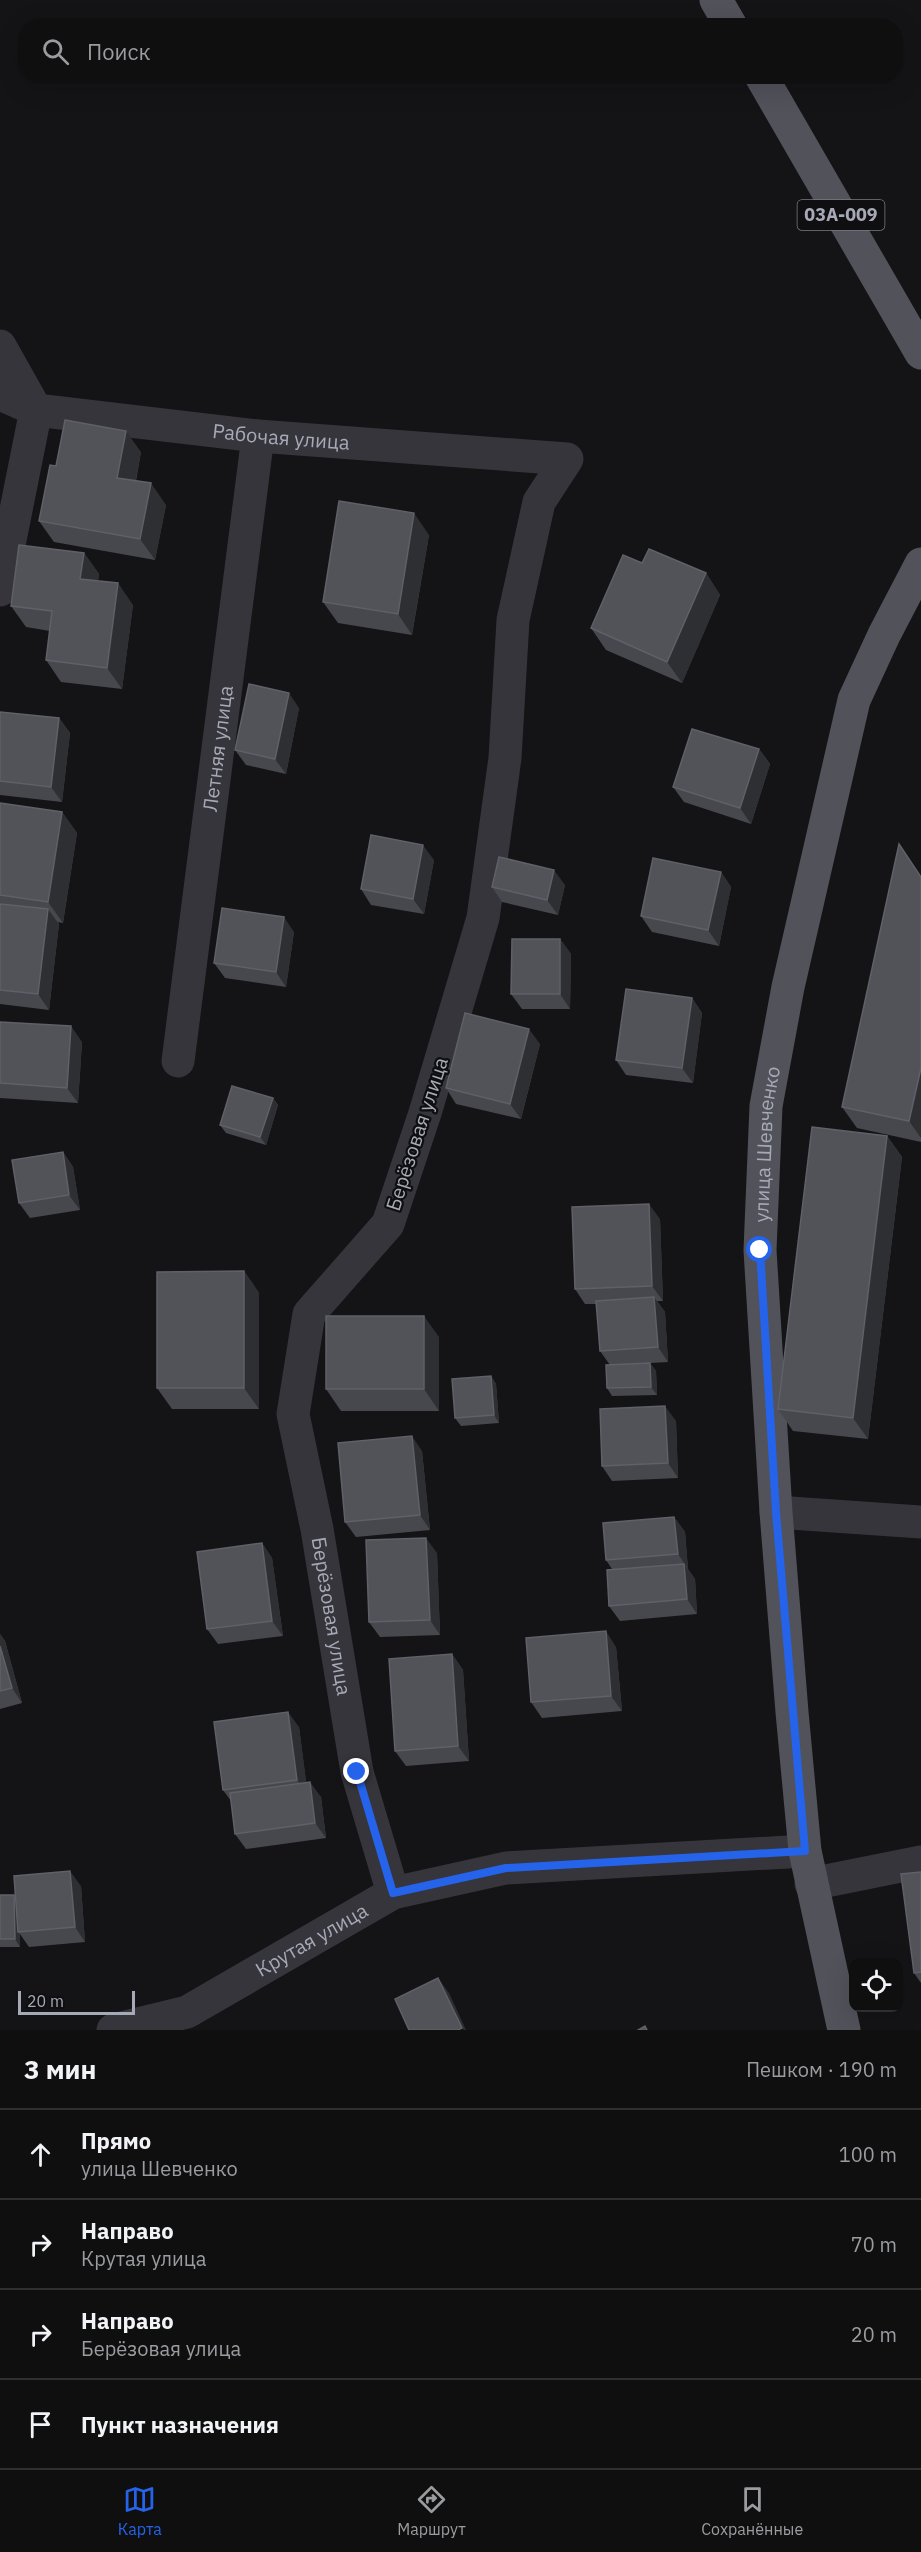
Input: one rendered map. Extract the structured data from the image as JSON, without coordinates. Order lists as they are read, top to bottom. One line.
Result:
{"streets":{"main road":["03А-009","улица Шевченко"],"street":["Рабочая улица","Летняя улица","Берёзовая улица","Крутая улица"]},"crossings":[["Рабочая улица","Летняя улица"],["Рабочая улица","Берёзовая улица"],["Берёзовая улица","Крутая улица"],["улица Шевченко","Крутая улица"]],"scale_bar":"20 m","page":{"search":"Поиск","scale":"20 m","heading":["3 мин","Пешком · 190 m"],"list":[["Прямо","улица Шевченко","100 m"],["Направо","Крутая улица","70 m"],["Направо","Берёзовая улица","20 m"],"Пункт назначения"],"nav":["Карта","Маршрут","Сохранённые"]}}
